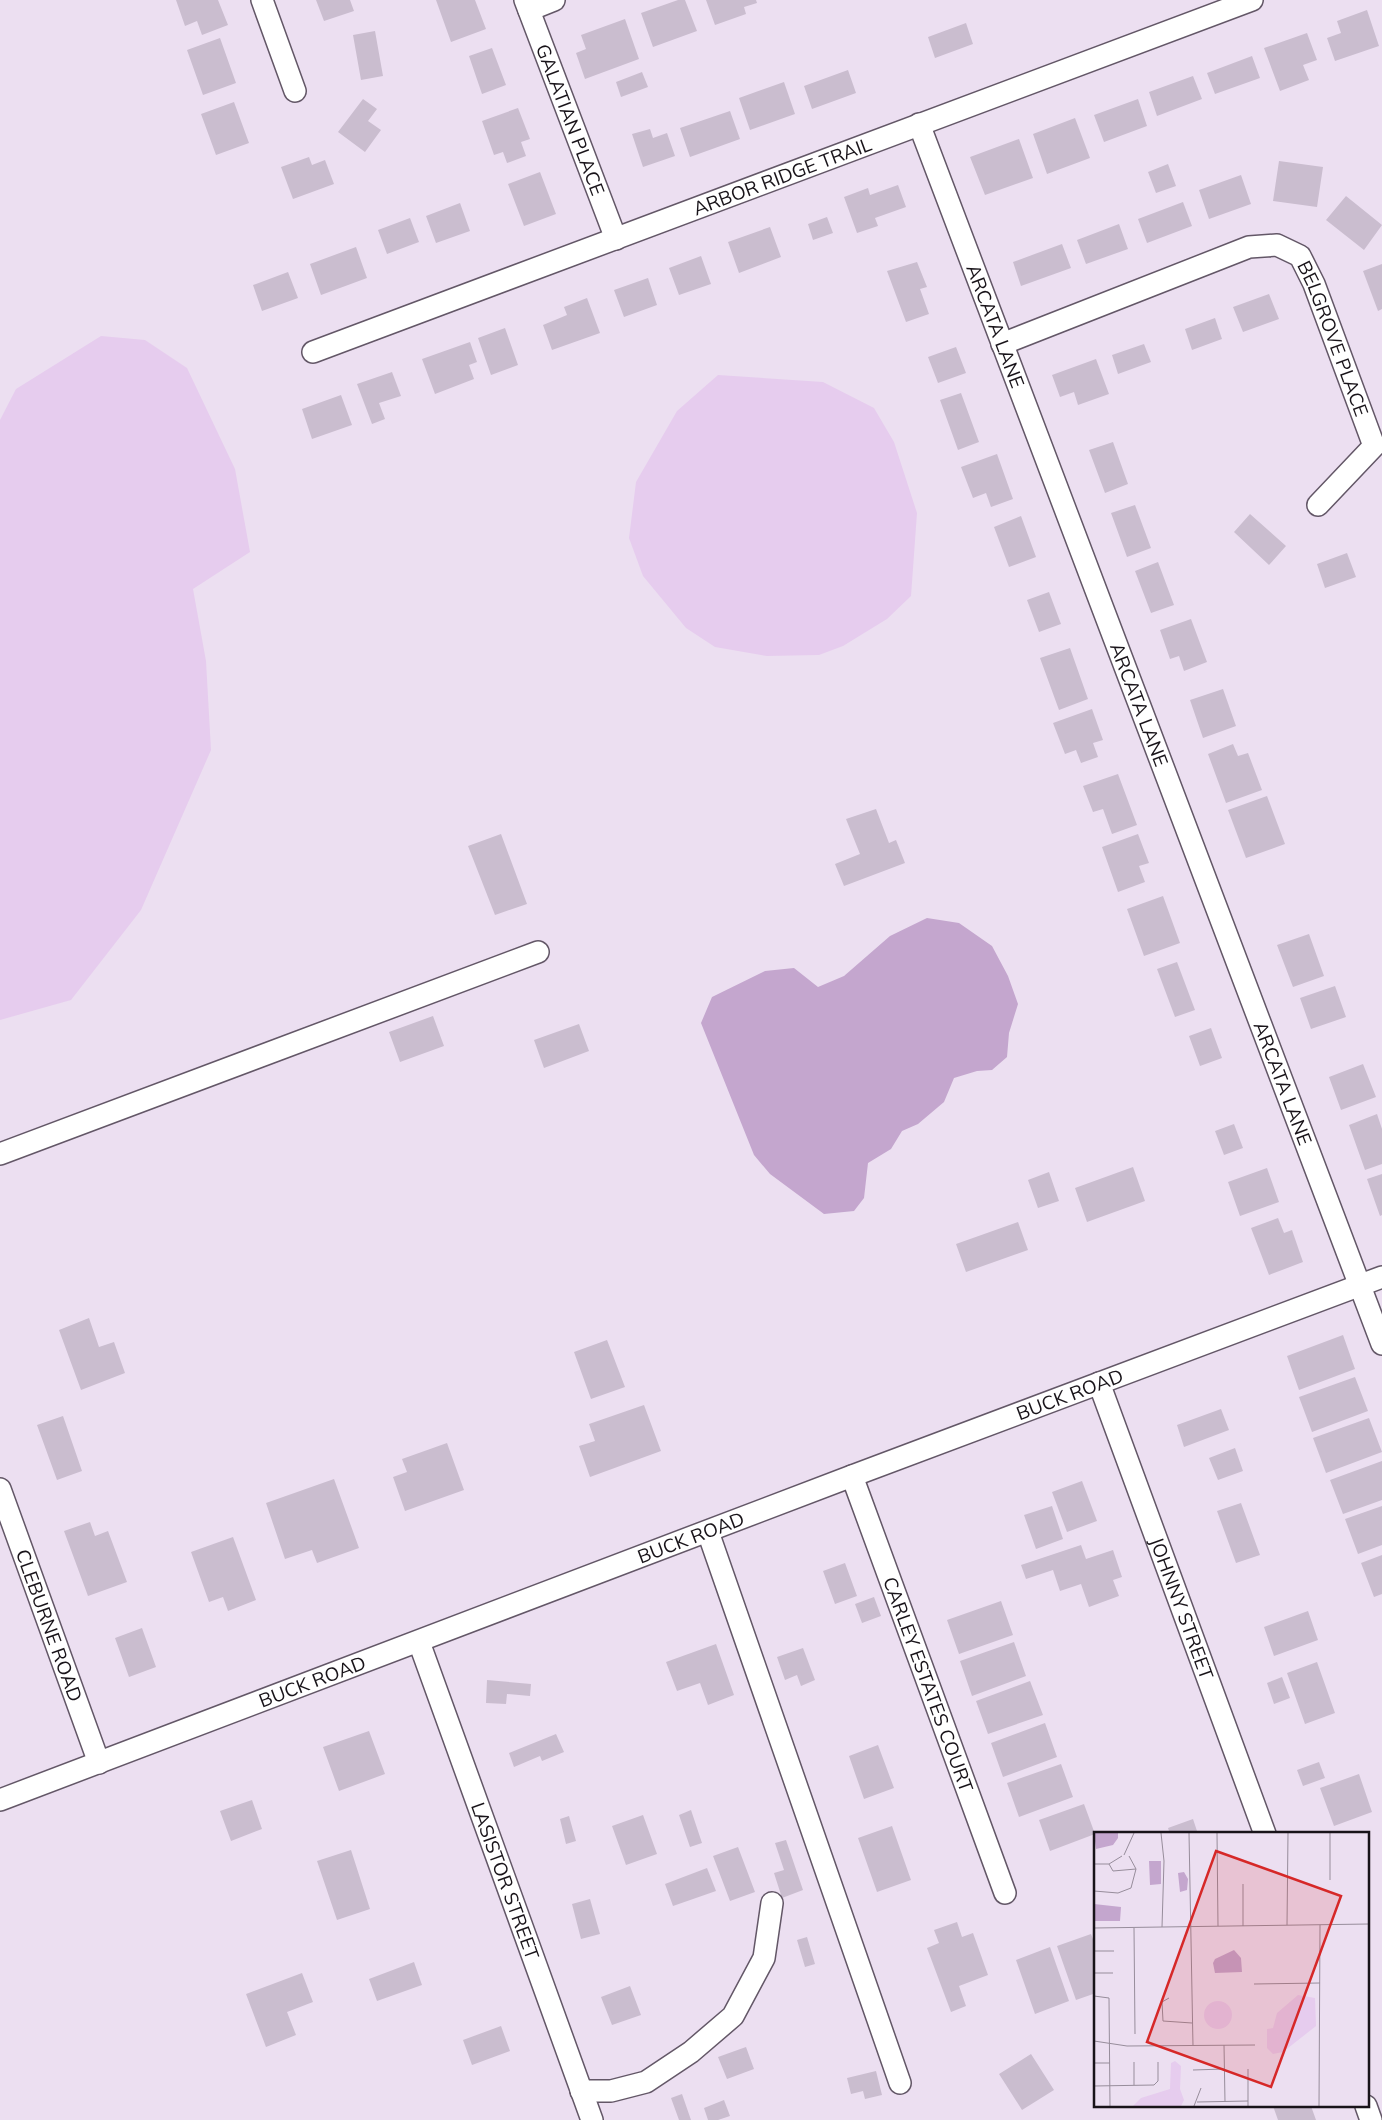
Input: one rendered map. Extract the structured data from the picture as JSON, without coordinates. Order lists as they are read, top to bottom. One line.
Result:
{"streets":{"street":["GALATIAN PLACE","ARBOR RIDGE TRAIL","ARCATA LANE","BELGROVE PLACE","BUCK ROAD","JOHNNY STREET","CLEBURNE ROAD","CARLEY ESTATES COURT","LASISTOR STREET"]},"crossings":[["GALATIAN PLACE","ARBOR RIDGE TRAIL"],["ARBOR RIDGE TRAIL","ARCATA LANE"],["ARCATA LANE","BELGROVE PLACE"],["ARCATA LANE","BUCK ROAD"],["BUCK ROAD","JOHNNY STREET"],["BUCK ROAD","CLEBURNE ROAD"],["BUCK ROAD","CARLEY ESTATES COURT"],["BUCK ROAD","LASISTOR STREET"]]}
